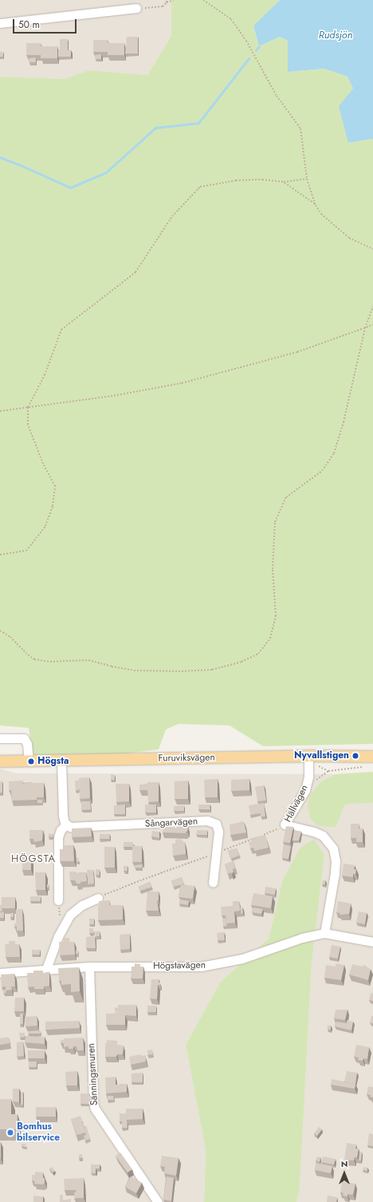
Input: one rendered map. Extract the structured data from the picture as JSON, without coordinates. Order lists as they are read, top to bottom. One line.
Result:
{"streets":{"main road":["Furuviksvägen"],"street":["Hällvägen","Sångarvägen","Högstavägen","Sänningsmuren"]},"crossings":[["Furuviksvägen","Hällvägen"],["Hällvägen","Högstavägen"],["Högstavägen","Sänningsmuren"]],"districts":["HÖGSTA"],"water":["Rudsjön"],"places":["Nyvallstigen","Högsta","Bomhus bilservice"],"scale_bar":"50 m","north":"top"}
